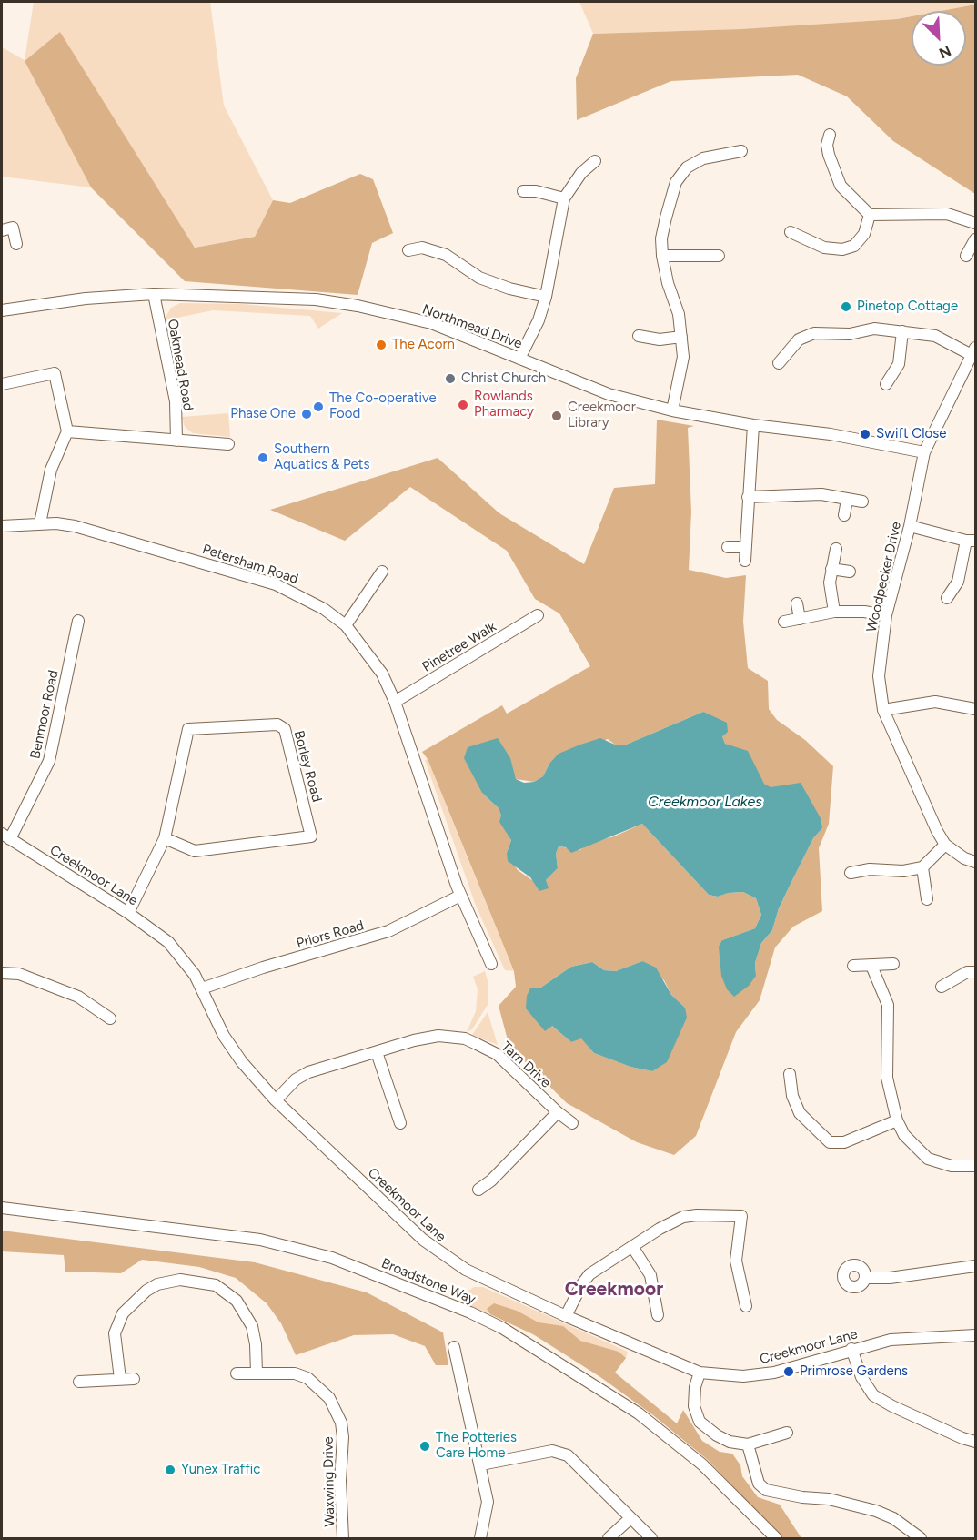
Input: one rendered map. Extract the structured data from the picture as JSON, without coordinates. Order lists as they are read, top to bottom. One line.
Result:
{"streets":{"street":["Northmead Drive","Oakmead Road","Petersham Road","Woodpecker Drive","Pinetree Walk","Benmoor Road","Borley Road","Creekmoor Lane","Priors Road","Tarn Drive","Broadstone Way","Waxwing Drive"]},"crossings":[["Northmead Drive","Oakmead Road"],["Northmead Drive","Woodpecker Drive"],["Petersham Road","Pinetree Walk"],["Petersham Road","Priors Road"],["Benmoor Road","Creekmoor Lane"],["Borley Road","Creekmoor Lane"],["Creekmoor Lane","Priors Road"],["Creekmoor Lane","Tarn Drive"]],"districts":["Creekmoor"],"water":["Creekmoor Lakes"],"places":["Pinetop Cottage","The Acorn","Christ Church","Rowlands Pharmacy","The Co-operative Food","Phase One","Creekmoor Library","Swift Close","Southern Aquatics & Pets","Primrose Gardens","The Potteries Care Home","Yunex Traffic"],"north":"bottom right"}
